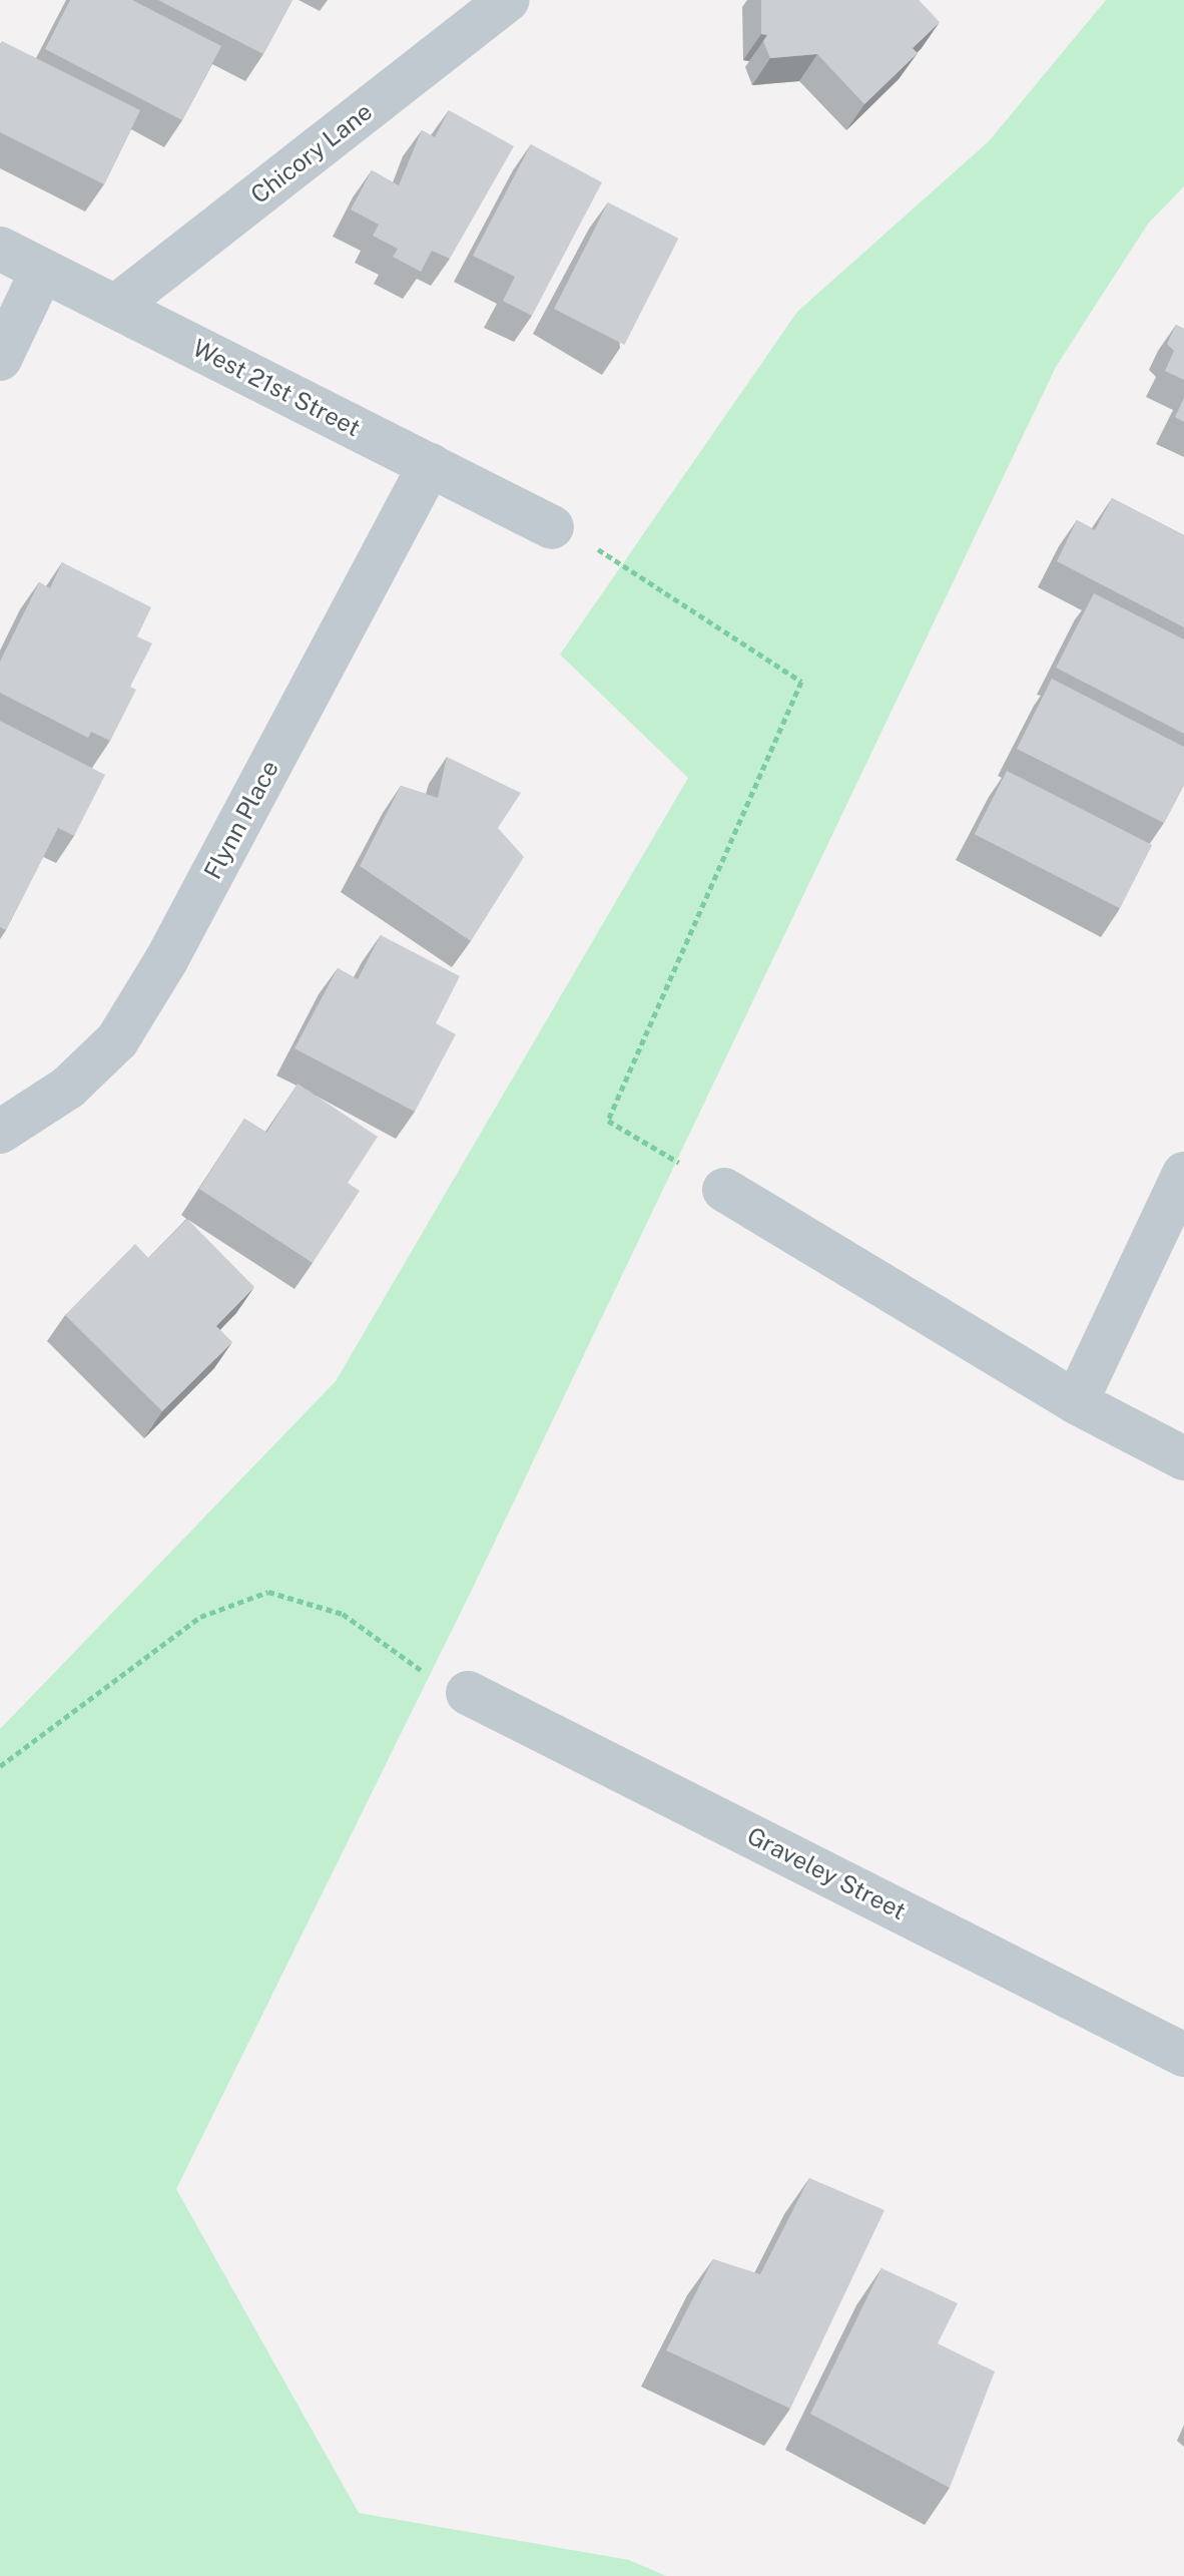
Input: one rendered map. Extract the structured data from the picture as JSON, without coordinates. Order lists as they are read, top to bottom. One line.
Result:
{"streets":{"street":["Chicory Lane","West 21st Street","Flynn Place","Graveley Street"]},"crossings":[["Chicory Lane","West 21st Street"],["West 21st Street","Flynn Place"]]}
